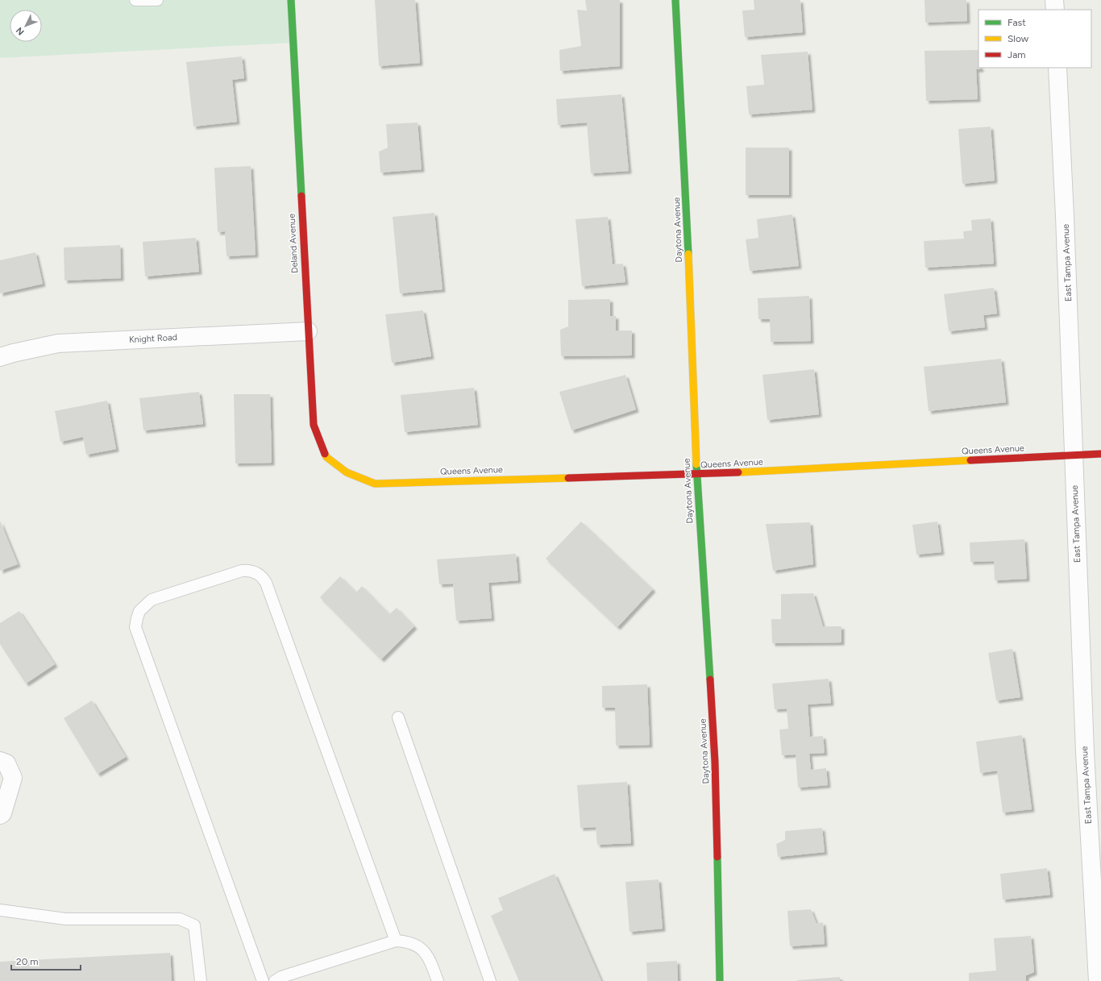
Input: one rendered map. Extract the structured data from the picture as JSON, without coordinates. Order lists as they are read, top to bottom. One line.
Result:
{"streets":{"street":["Daytona Avenue","Deland Avenue","East Tampa Avenue","Knight Road","Queens Avenue"]},"crossings":[["Daytona Avenue","Queens Avenue"],["Deland Avenue","Knight Road"],["Deland Avenue","Queens Avenue"],["East Tampa Avenue","Queens Avenue"]],"legend":["Fast","Slow","Jam"],"scale_bar":"20 m","north":"bottom left"}
